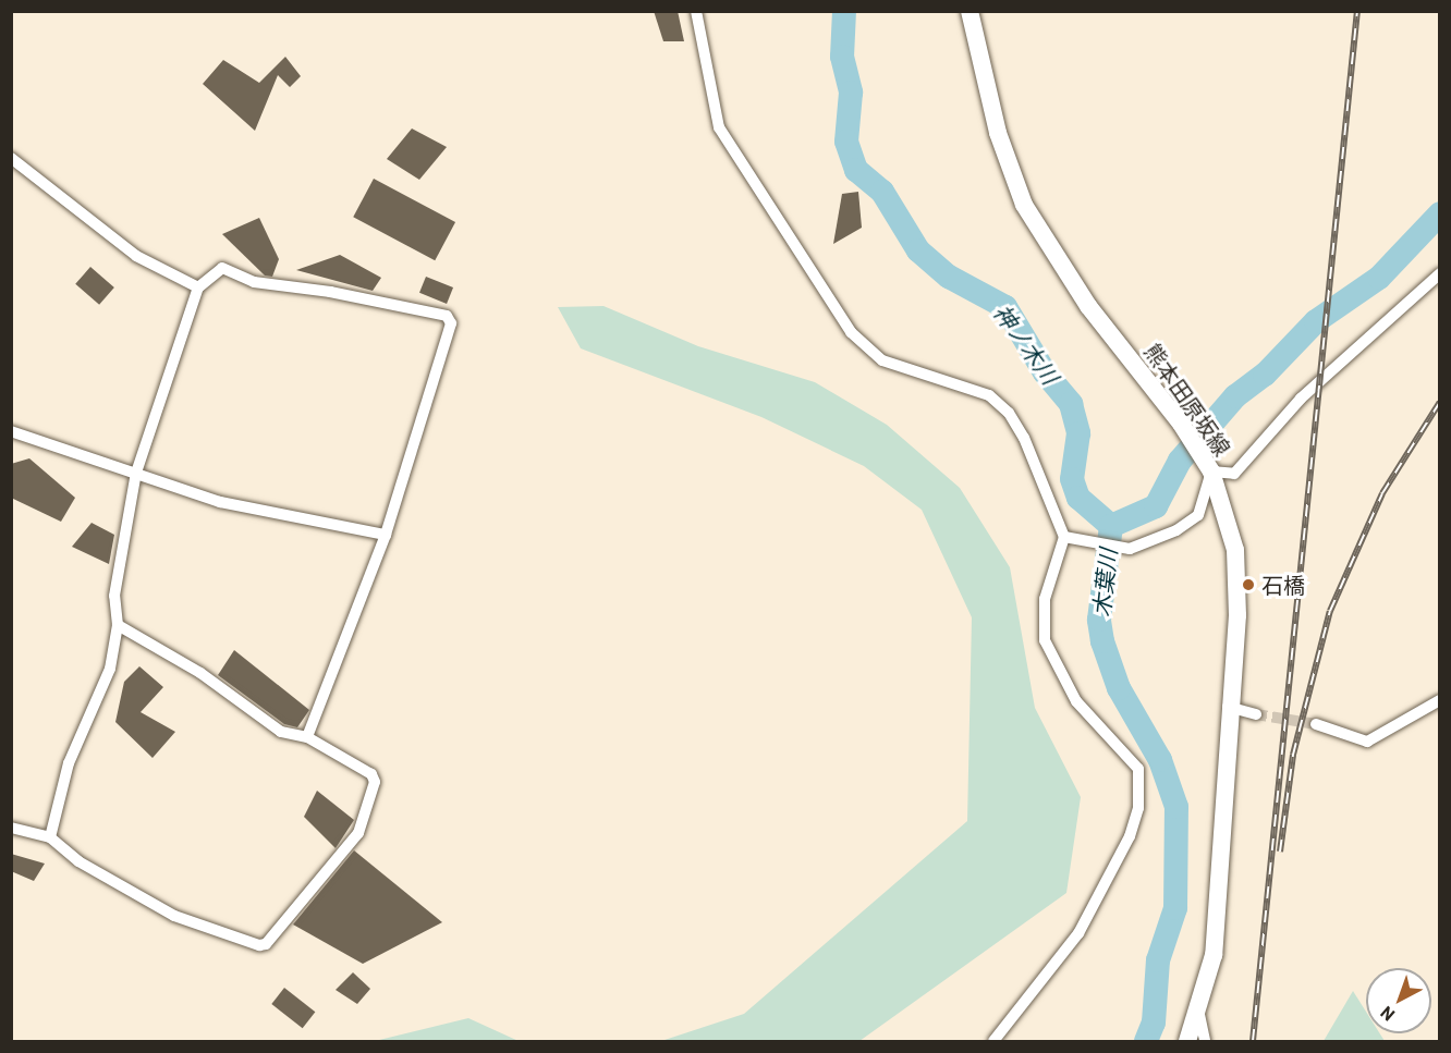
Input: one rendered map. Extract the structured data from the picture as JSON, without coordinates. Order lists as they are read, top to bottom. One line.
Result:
{"streets":{"main road":["熊本田原坂線"]},"water":["神ノ木川","木葉川"],"places":["石橋"],"north":"bottom left"}
